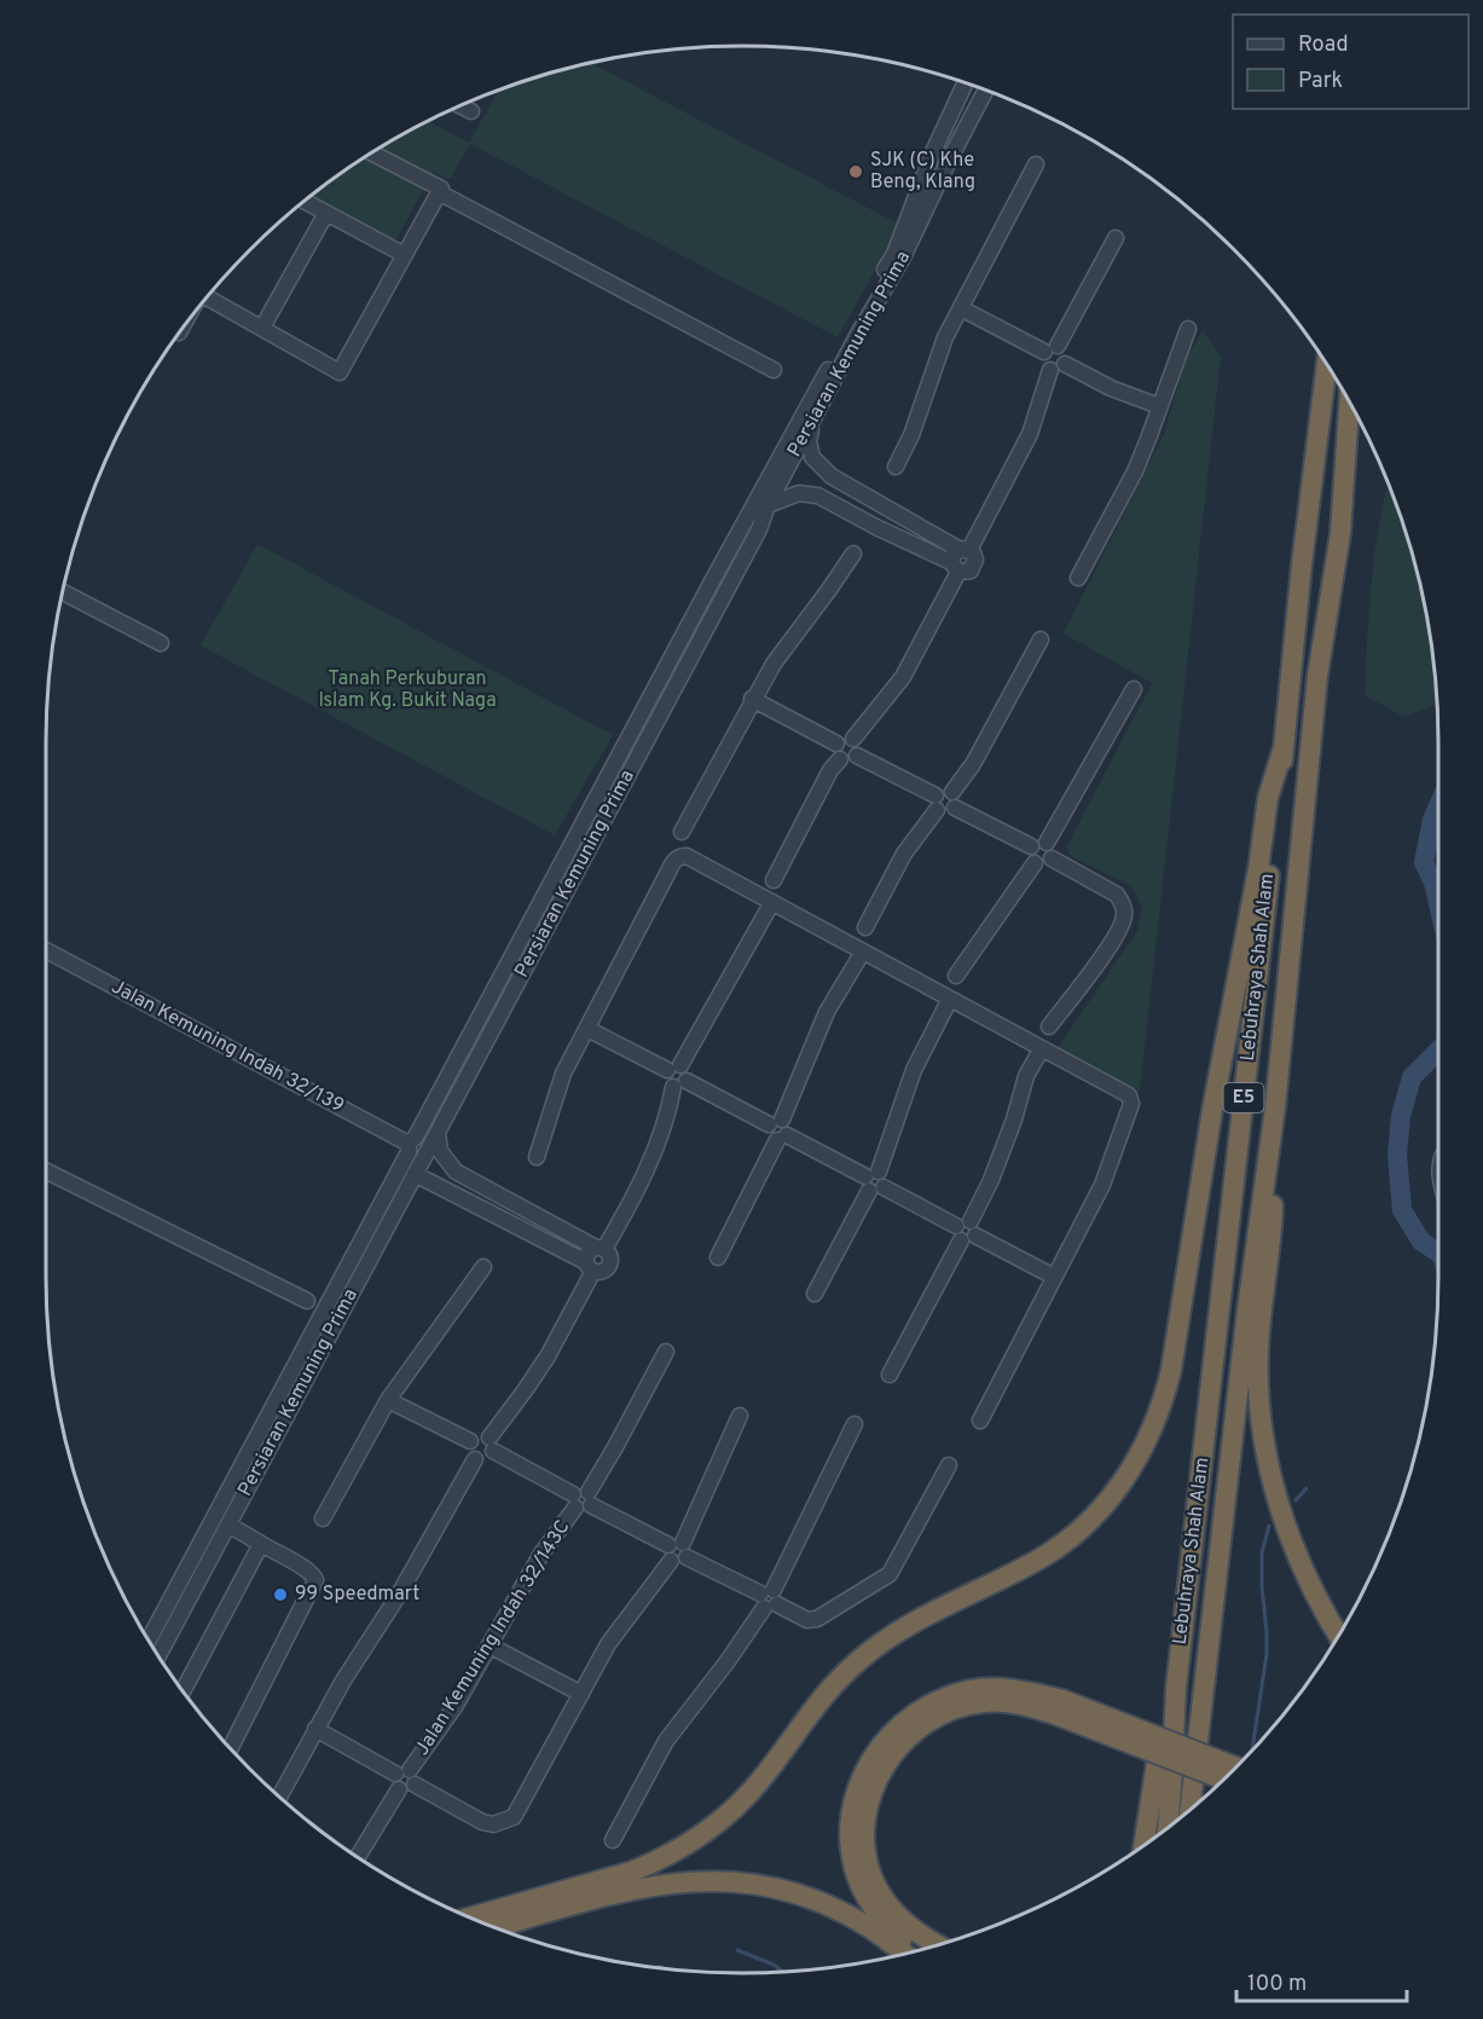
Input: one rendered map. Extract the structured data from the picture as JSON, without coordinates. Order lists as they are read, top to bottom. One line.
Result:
{"streets":{"highway":["Lebuhraya Shah Alam","E5"],"street":["Persiaran Kemuning Prima","Jalan Kemuning Indah 32/139","Jalan Kemuning Indah 32/143C"]},"crossings":[["Persiaran Kemuning Prima","Jalan Kemuning Indah 32/139"]],"parks":["Tanah Perkuburan Islam Kg. Bukit Naga"],"places":["SJK (C) Khe Beng, Klang","99 Speedmart"],"legend":["Road","Park"],"scale_bar":"100 m"}
